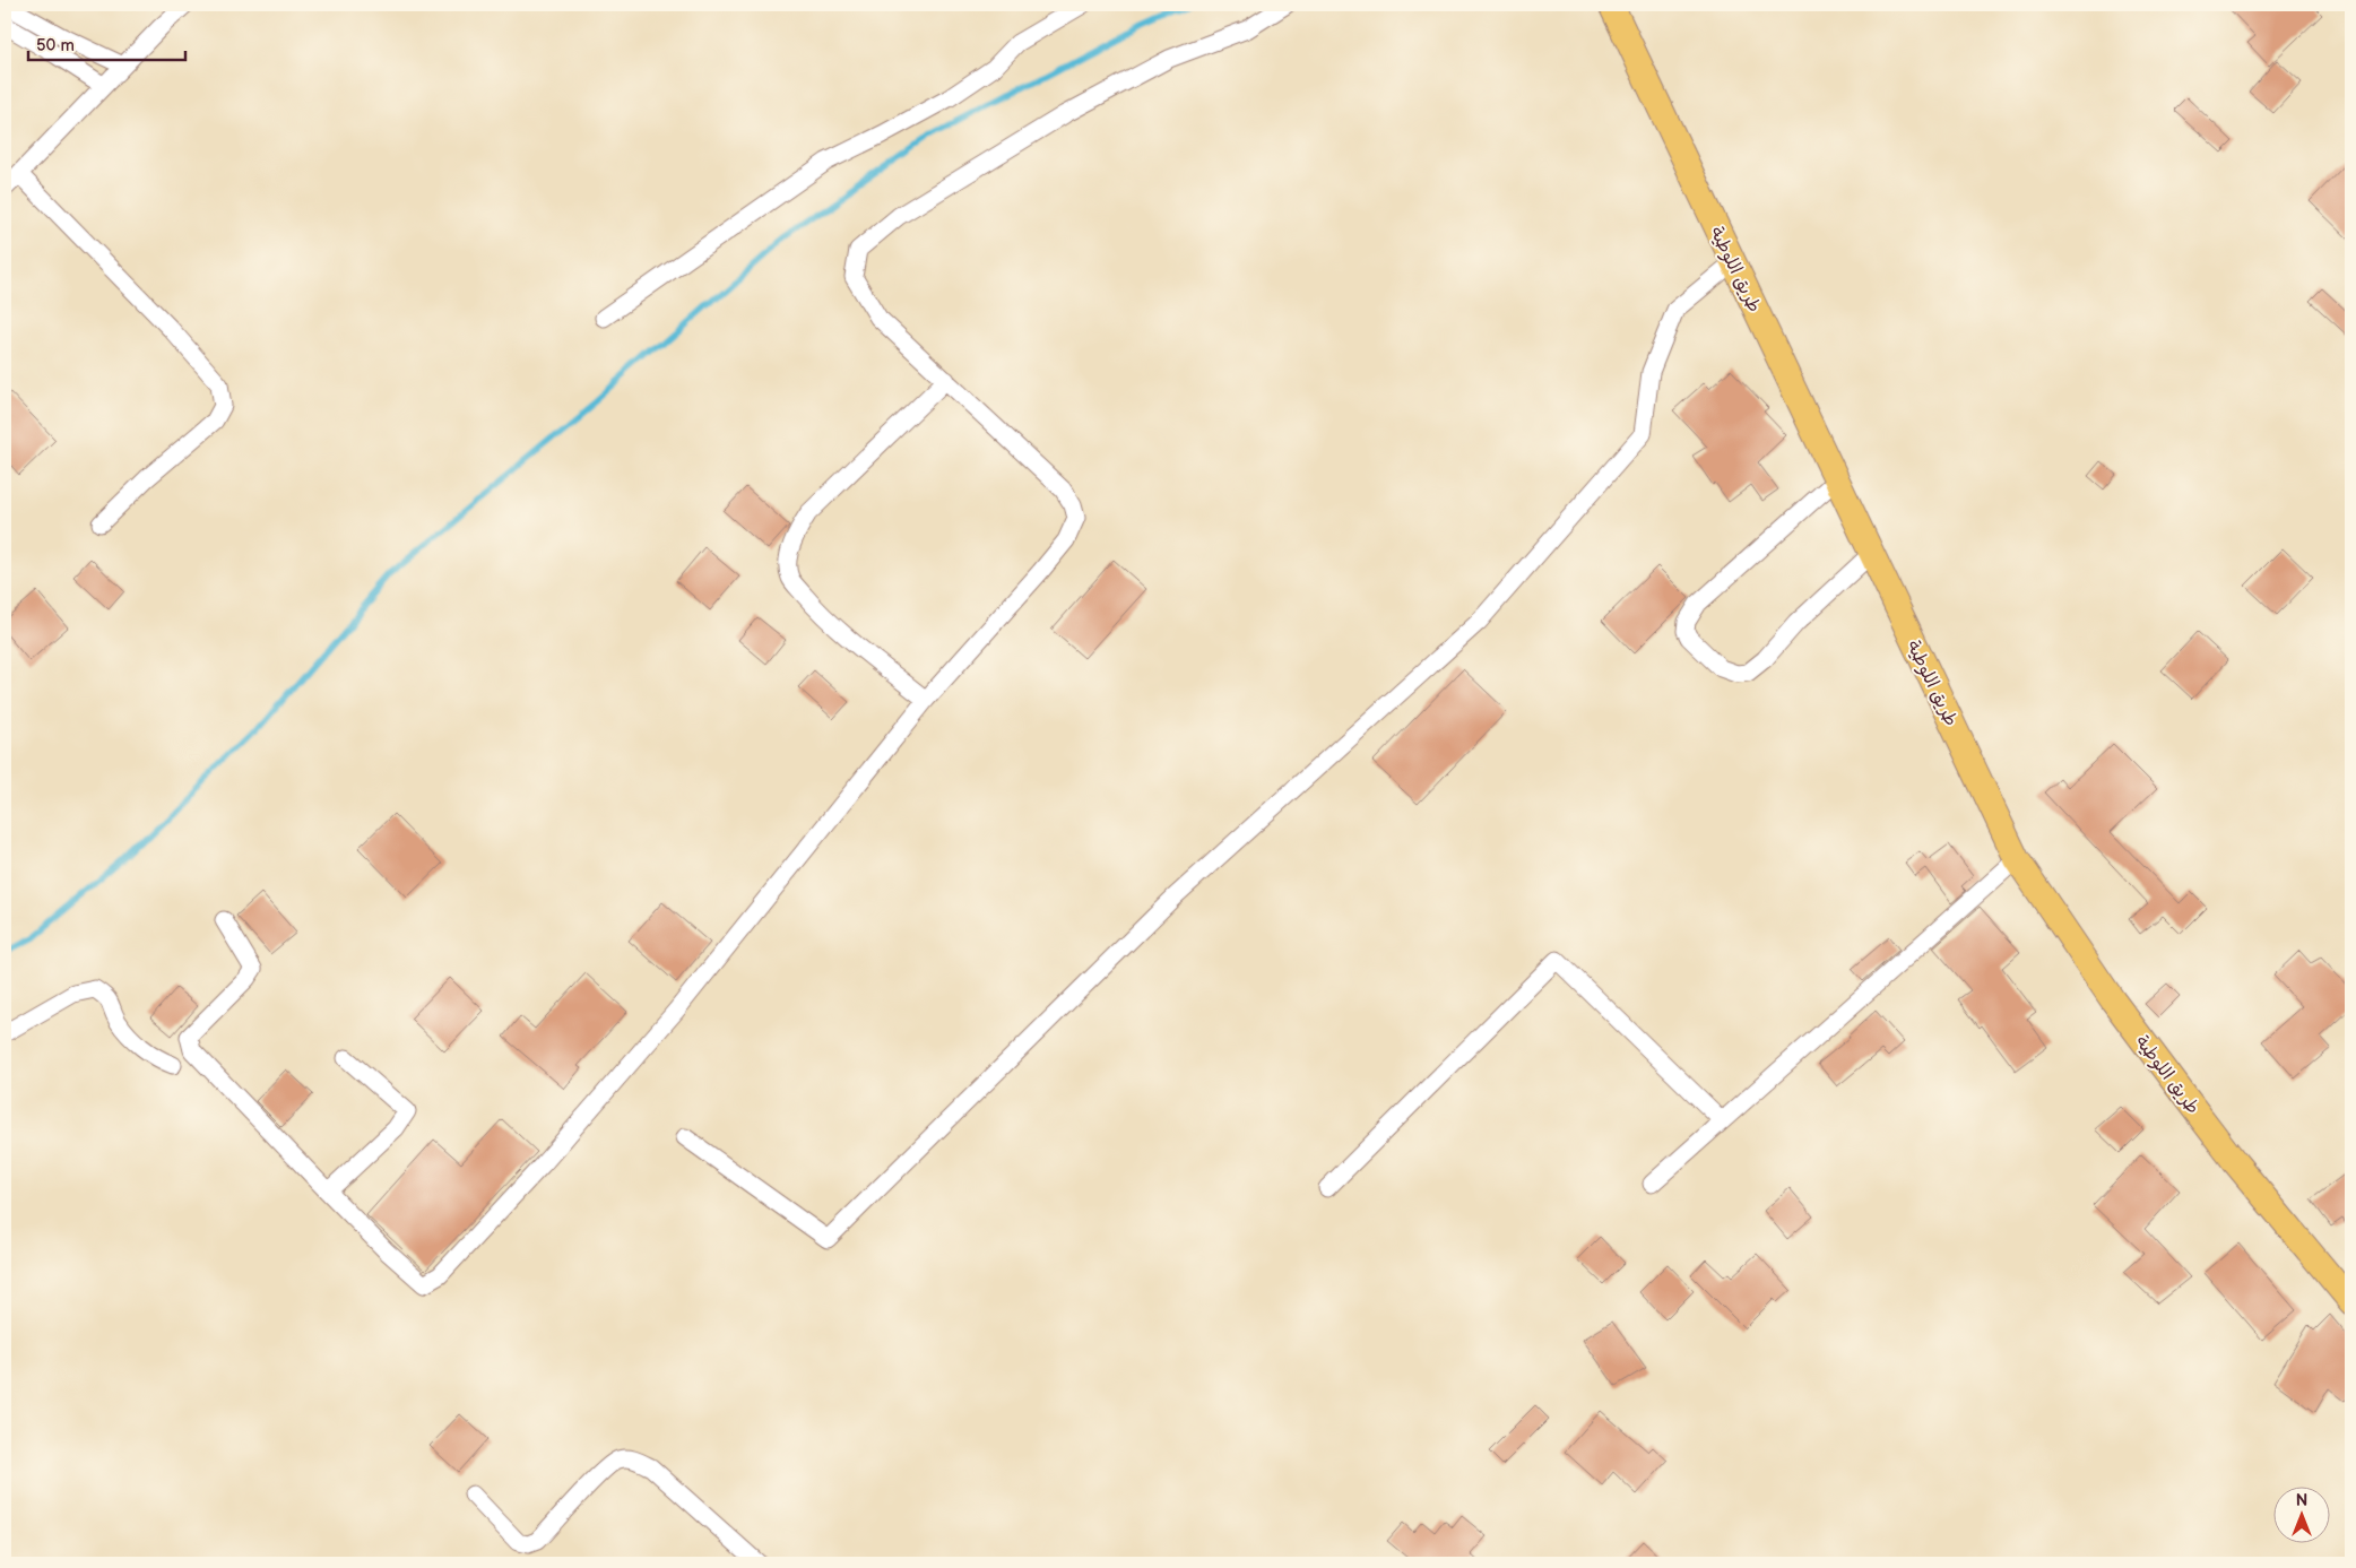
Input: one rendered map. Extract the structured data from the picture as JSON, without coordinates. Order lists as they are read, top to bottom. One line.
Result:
{"streets":{"main road":["طريق اللوطية"]},"scale_bar":"50 m","north":"top"}
